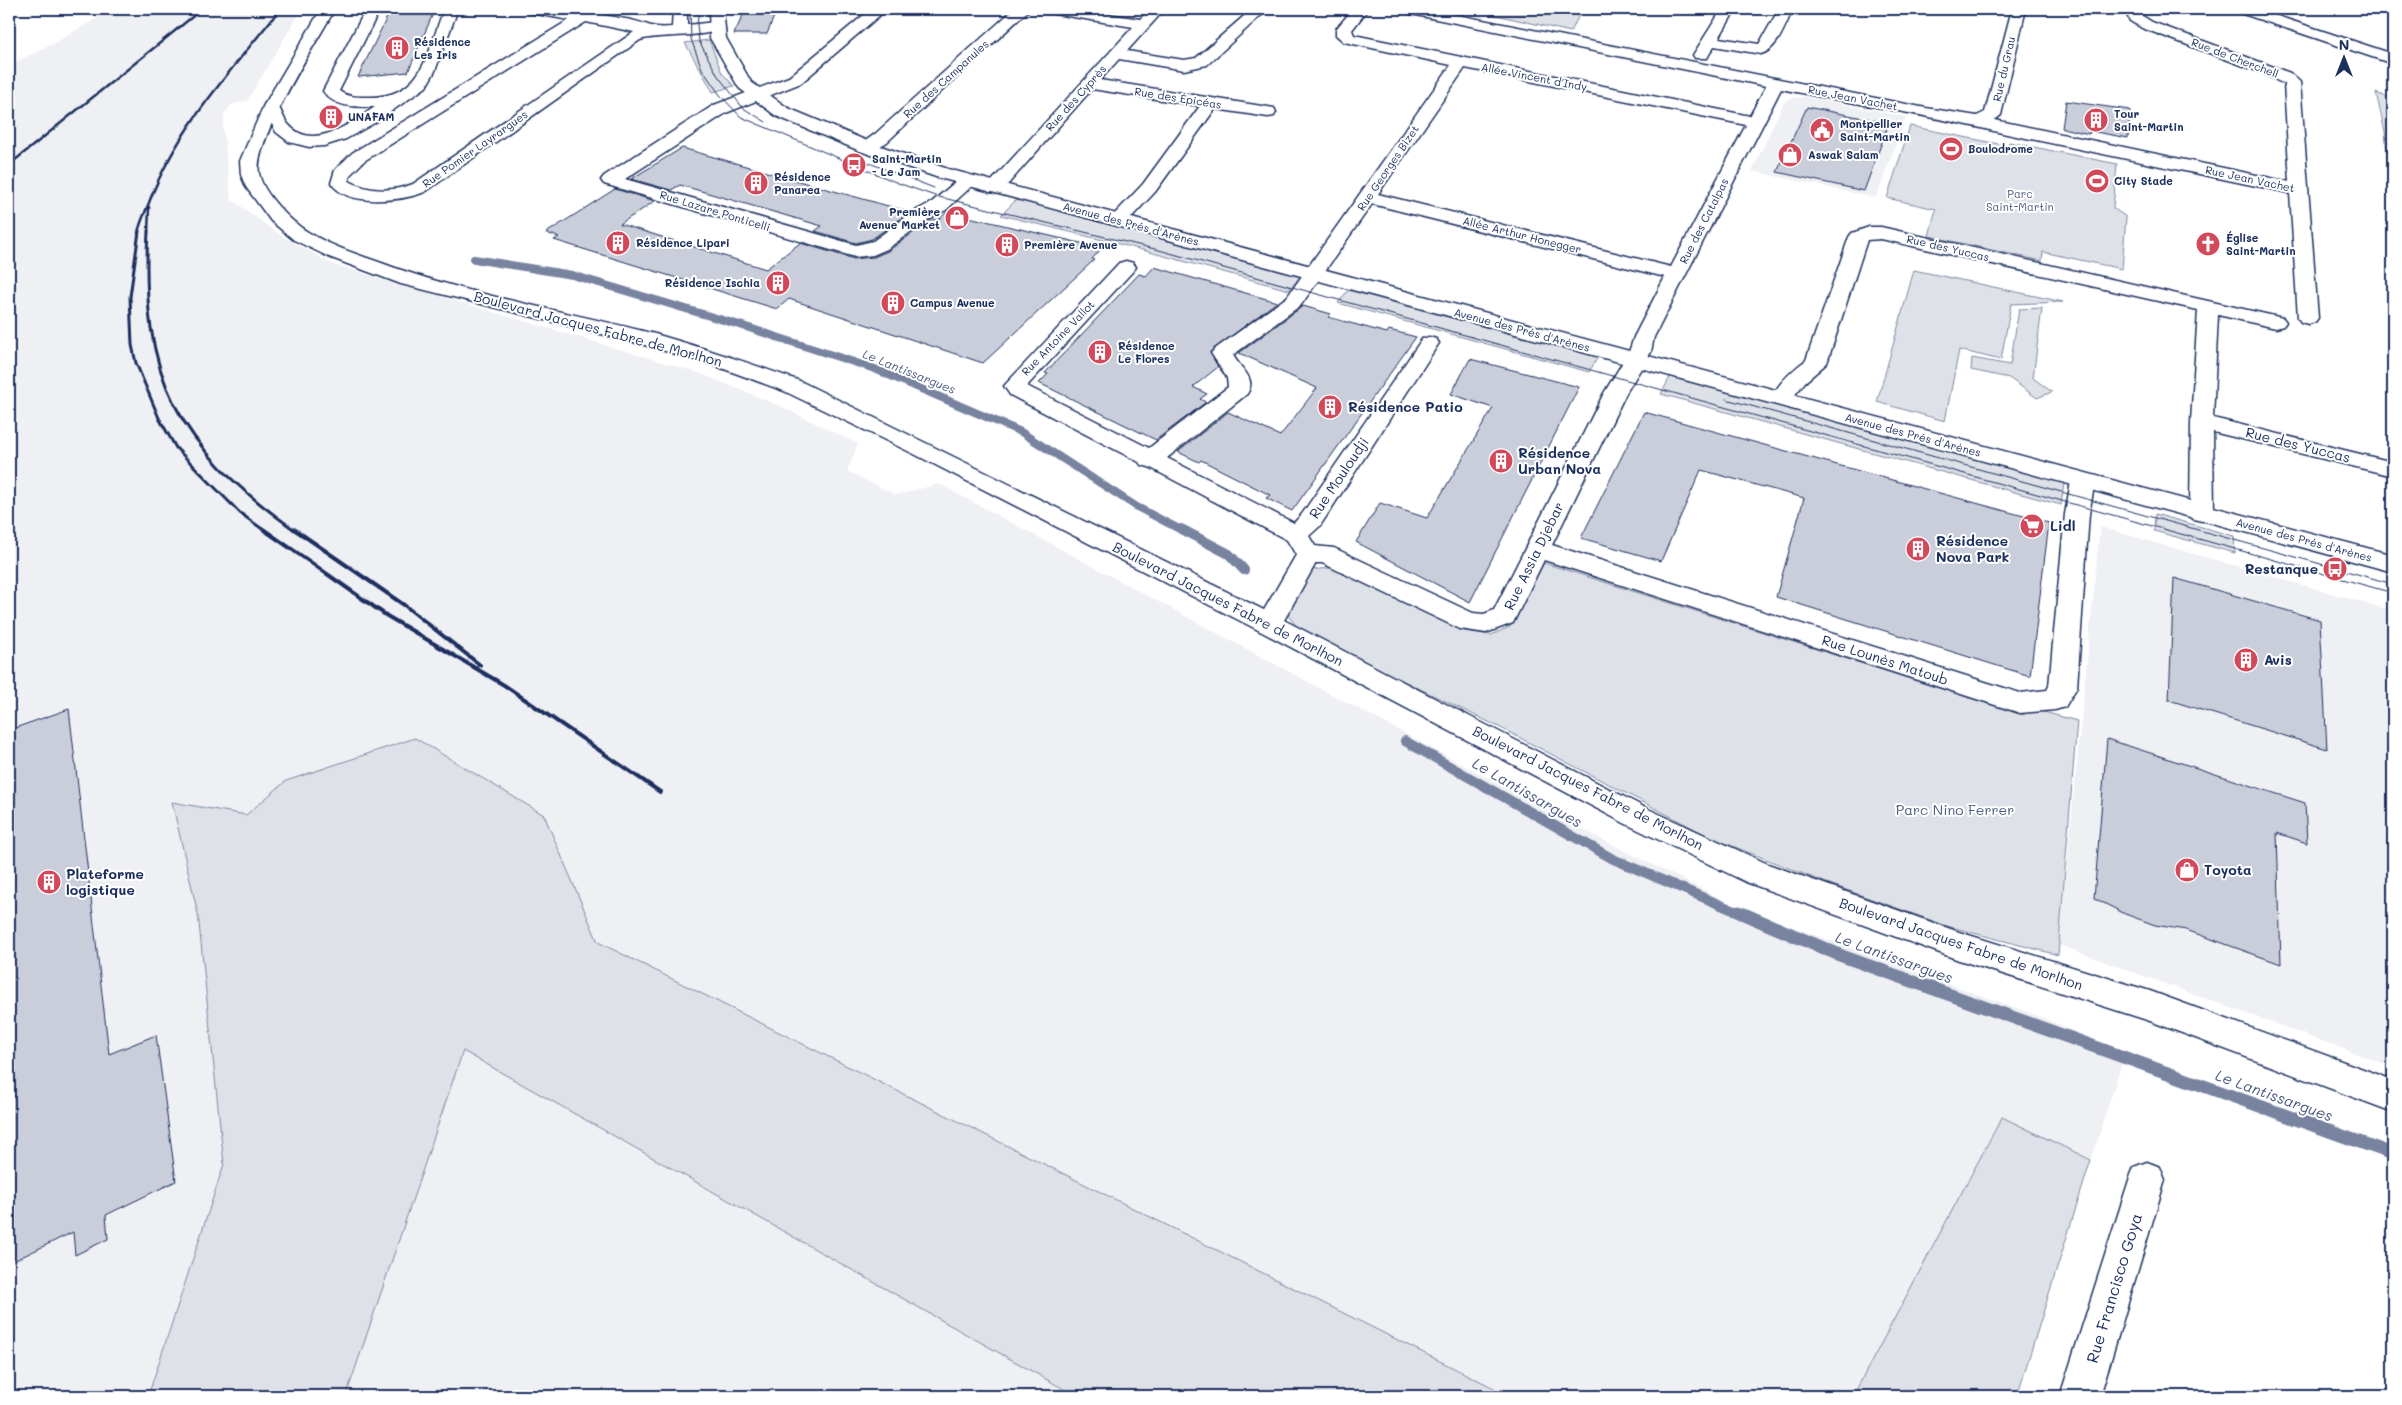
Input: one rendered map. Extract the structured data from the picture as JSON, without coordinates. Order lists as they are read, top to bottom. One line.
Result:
{"streets":{"street":["Rue de Cherchell","Rue du Grau","Allée Vincent d'Indy","Rue des Campanules","Rue des Cyprès","Rue des Épicéas","Rue Jean Vachet","Rue Pomier Layrargues","Rue Georges Bizet","Rue Lazare Ponticelli","Rue des Catalpas","Avenue des Prés d'Arènes","Allée Arthur Honegger","Rue des Yuccas","Boulevard Jacques Fabre de Morlhon","Rue Antoine Vallot","Rue Mouloudji","Rue Assia Djebar","Rue Lounès Matoub","Rue Francisco Goya"]},"crossings":[["Rue de Cherchell","Rue Jean Vachet"],["Rue du Grau","Rue Jean Vachet"],["Allée Vincent d'Indy","Rue Georges Bizet"],["Allée Vincent d'Indy","Rue des Catalpas"],["Rue des Campanules","Avenue des Prés d'Arènes"],["Rue des Cyprès","Rue des Épicéas"],["Rue des Cyprès","Avenue des Prés d'Arènes"],["Rue Jean Vachet","Rue des Catalpas"],["Rue Georges Bizet","Avenue des Prés d'Arènes"],["Rue Georges Bizet","Allée Arthur Honegger"],["Rue Lazare Ponticelli","Avenue des Prés d'Arènes"],["Rue des Catalpas","Avenue des Prés d'Arènes"],["Rue des Catalpas","Allée Arthur Honegger"],["Rue des Catalpas","Rue Assia Djebar"],["Avenue des Prés d'Arènes","Rue Assia Djebar"],["Avenue des Prés d'Arènes","Rue Lounès Matoub"],["Boulevard Jacques Fabre de Morlhon","Rue Mouloudji"],["Rue Mouloudji","Rue Assia Djebar"],["Rue Assia Djebar","Rue Lounès Matoub"]],"water":["Le Lantissargues"],"parks":["Parc Saint-Martin","Parc Nino Ferrer"],"places":{"building":["Résidence Les Iris","UNAFAM","Tour Saint-Martin","Résidence Panarea","Résidence Lipari","Première Avenue","Résidence Ischia","Campus Avenue","Résidence Le Flores","Résidence Patio","Résidence Urban Nova","Résidence Nova Park","Avis","Plateforme logistique"],"public building":["Montpellier Saint-Martin"],"sports":["Boulodrome","City Stade"],"shop":["Aswak Salam","Première Avenue Market","Toyota"],"bus stop":["Saint-Martin - Le Jam","Restanque"],"church":["Église Saint-Martin"],"supermarket":["Lidl"]},"north":"top"}
